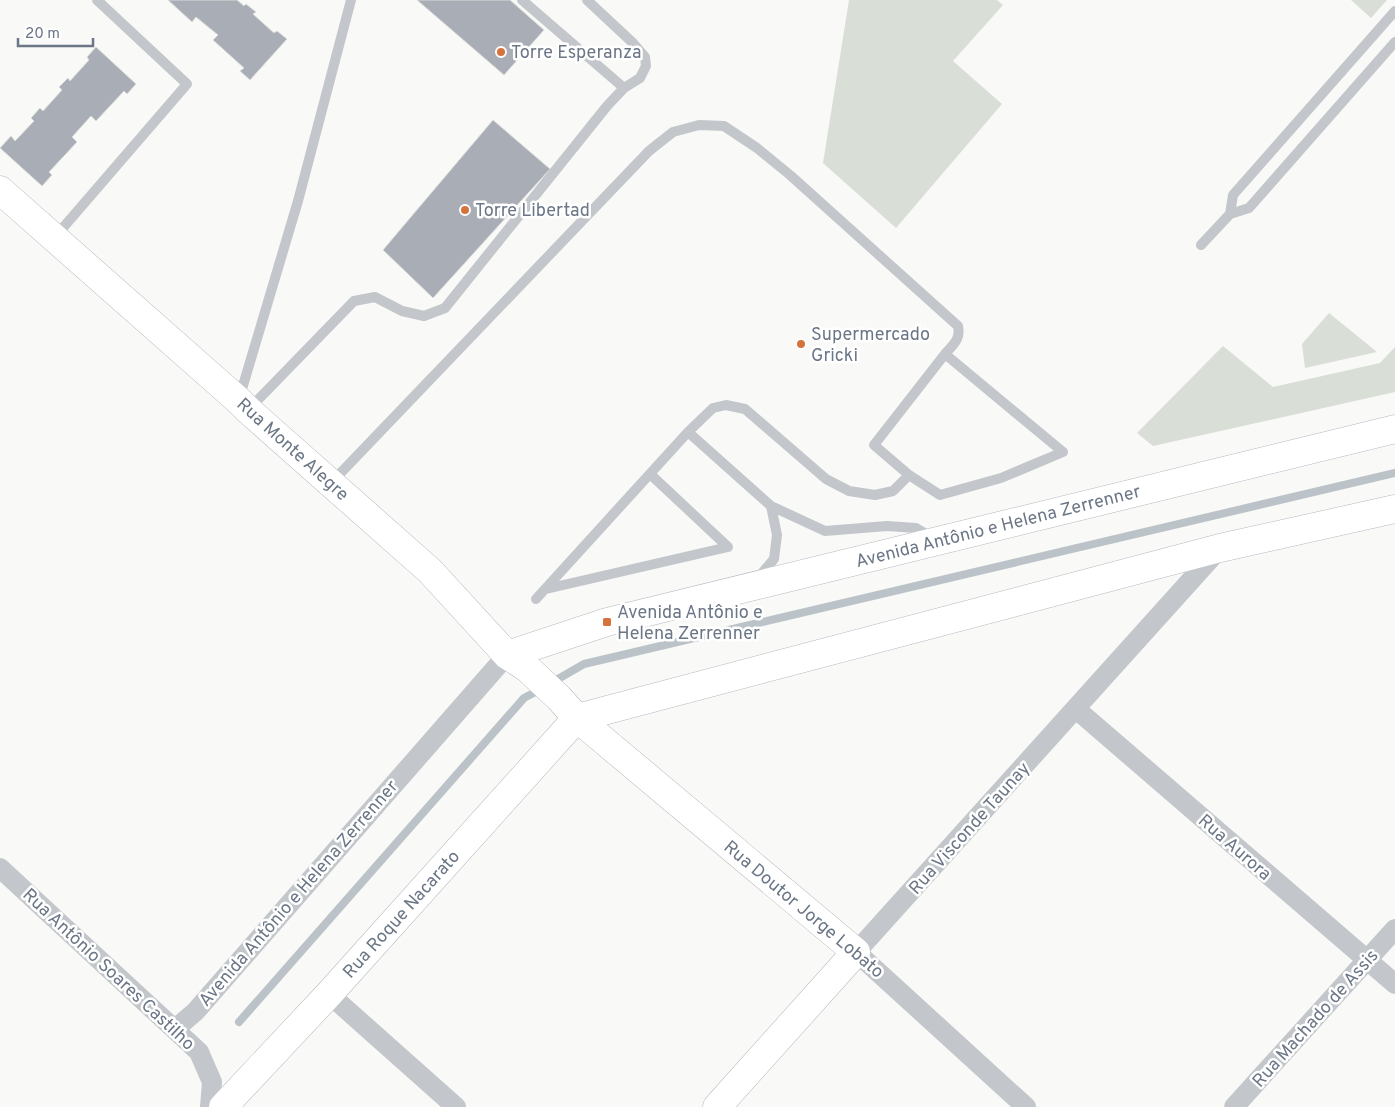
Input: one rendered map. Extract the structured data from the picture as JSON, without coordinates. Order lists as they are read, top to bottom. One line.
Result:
{"streets":{"street":["Rua Monte Alegre","Avenida Antônio e Helena Zerrenner","Rua Visconde Taunay","Rua Aurora","Rua Doutor Jorge Lobato","Rua Roque Nacarato","Rua Antônio Soares Castilho","Rua Machado de Assis"]},"crossings":[["Rua Monte Alegre","Avenida Antônio e Helena Zerrenner"],["Rua Monte Alegre","Rua Doutor Jorge Lobato"],["Rua Monte Alegre","Rua Roque Nacarato"],["Avenida Antônio e Helena Zerrenner","Rua Antônio Soares Castilho"],["Rua Visconde Taunay","Rua Aurora"],["Rua Visconde Taunay","Rua Doutor Jorge Lobato"],["Rua Aurora","Rua Machado de Assis"],["Rua Doutor Jorge Lobato","Rua Roque Nacarato"]],"places":{"other":["Torre Esperanza","Torre Libertad","Supermercado Gricki"],"transit":["Avenida Antônio e Helena Zerrenner"]},"scale_bar":"20 m"}
